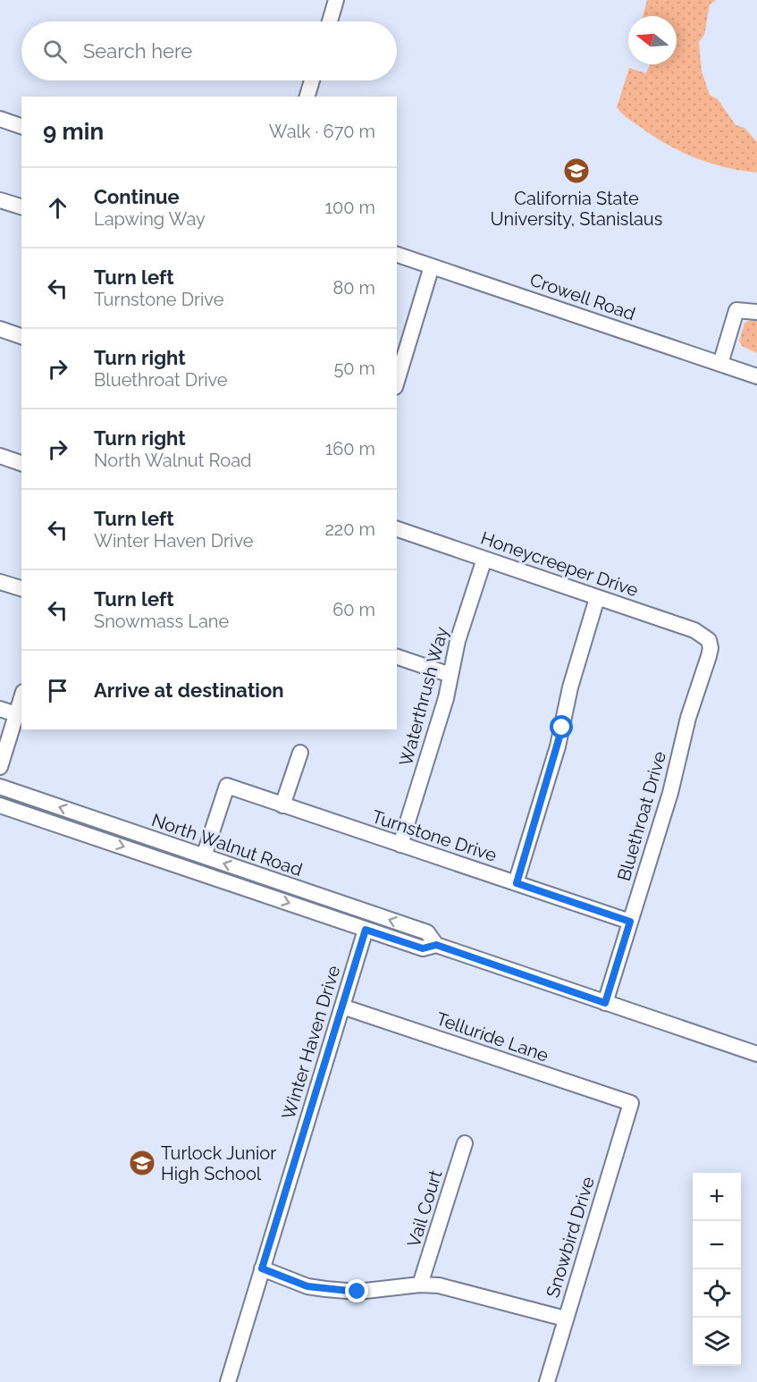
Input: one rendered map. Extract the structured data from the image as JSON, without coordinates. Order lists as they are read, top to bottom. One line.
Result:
{"streets":{"street":["Crowell Road","Honeycreeper Drive","Waterthrush Way","Bluethroat Drive","Turnstone Drive","North Walnut Road","Telluride Lane","Winter Haven Drive","Vail Court","Snowbird Drive"]},"crossings":[["Honeycreeper Drive","Waterthrush Way"],["Honeycreeper Drive","Bluethroat Drive"],["Waterthrush Way","Turnstone Drive"],["Bluethroat Drive","Turnstone Drive"],["Bluethroat Drive","North Walnut Road"],["Turnstone Drive","North Walnut Road"],["North Walnut Road","Winter Haven Drive"],["Telluride Lane","Winter Haven Drive"],["Telluride Lane","Snowbird Drive"]],"places":{"school or university":["California State University, Stanislaus","Turlock Junior High School"]},"north":"left","page":{"search":"Search here","heading":["9 min","Walk · 670 m"],"list":[["Continue","Lapwing Way","100 m"],["Turn left","Turnstone Drive","80 m"],["Turn right","Bluethroat Drive","50 m"],["Turn right","North Walnut Road","160 m"],["Turn left","Winter Haven Drive","220 m"],["Turn left","Snowmass Lane","60 m"],"Arrive at destination"],"map_buttons":["+","−"]}}
